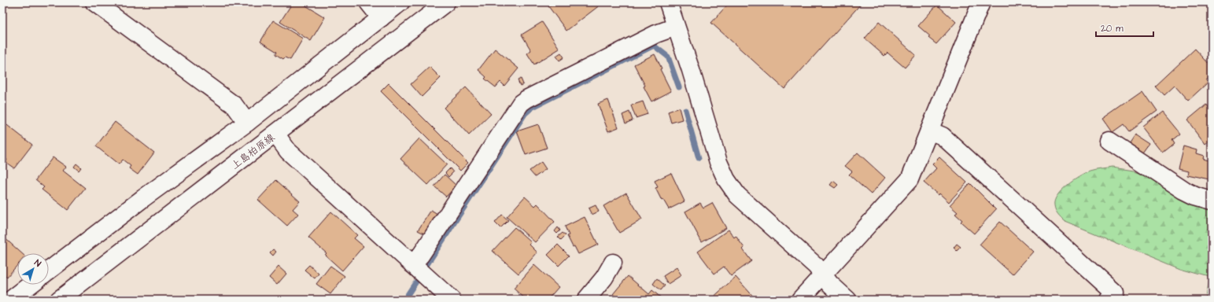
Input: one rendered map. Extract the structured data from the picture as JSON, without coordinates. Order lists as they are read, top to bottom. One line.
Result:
{"streets":{"street":["上島柏原線"]},"scale_bar":"20 m","north":"top right"}
